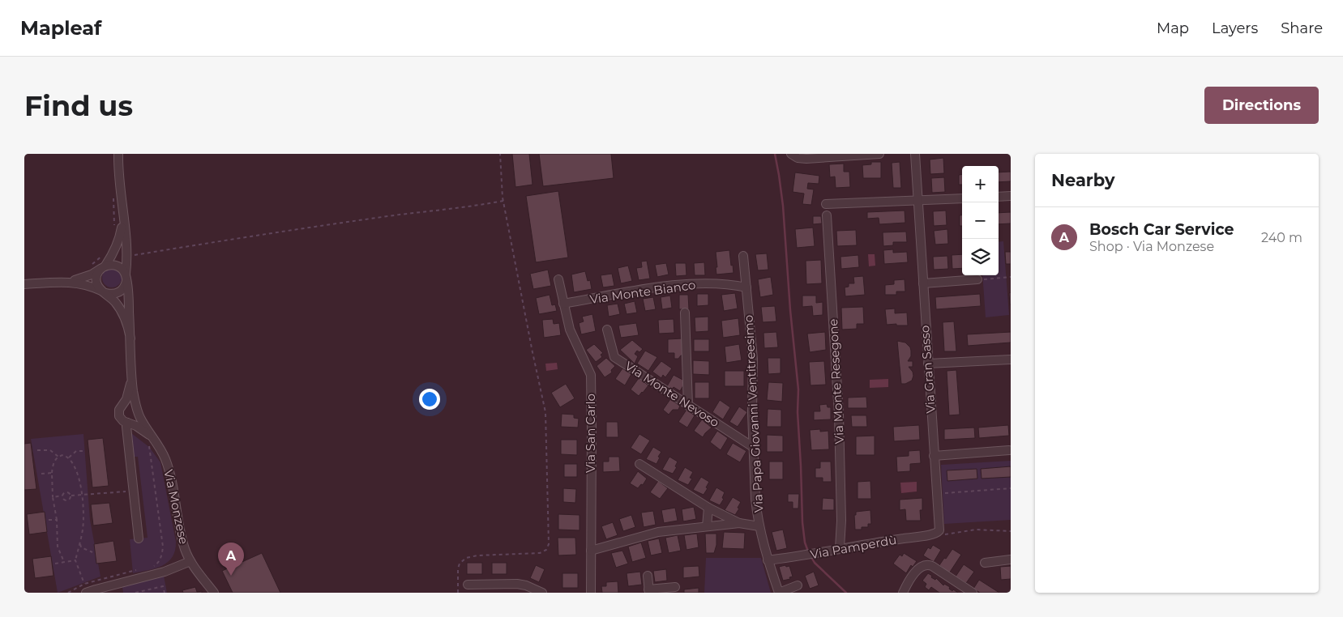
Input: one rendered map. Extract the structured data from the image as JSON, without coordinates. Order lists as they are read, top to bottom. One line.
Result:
{"streets":{"street":["Via Monte Bianco","Via Gran Sasso","Via Monte Resegone","Via Monte Nevoso","Via Papa Giovanni Ventitreesimo","Via San Carlo","Via Monzese","Via Pamperdù"]},"crossings":[["Via Monte Bianco","Via Papa Giovanni Ventitreesimo"],["Via Monte Bianco","Via San Carlo"],["Via Gran Sasso","Via Pamperdù"],["Via Monte Resegone","Via Pamperdù"],["Via Monte Nevoso","Via Papa Giovanni Ventitreesimo"],["Via Papa Giovanni Ventitreesimo","Via Pamperdù"]],"page":{"header":"Mapleaf","nav":["Map","Layers","Share"],"buttons":"Directions","title":"Find us","heading":"Nearby","map_buttons":["+","−"],"list":[{"mark":"A","name":"Bosch Car Service","note":"Shop · Via Monzese","value":"240 m"}],"pins":"A"}}
